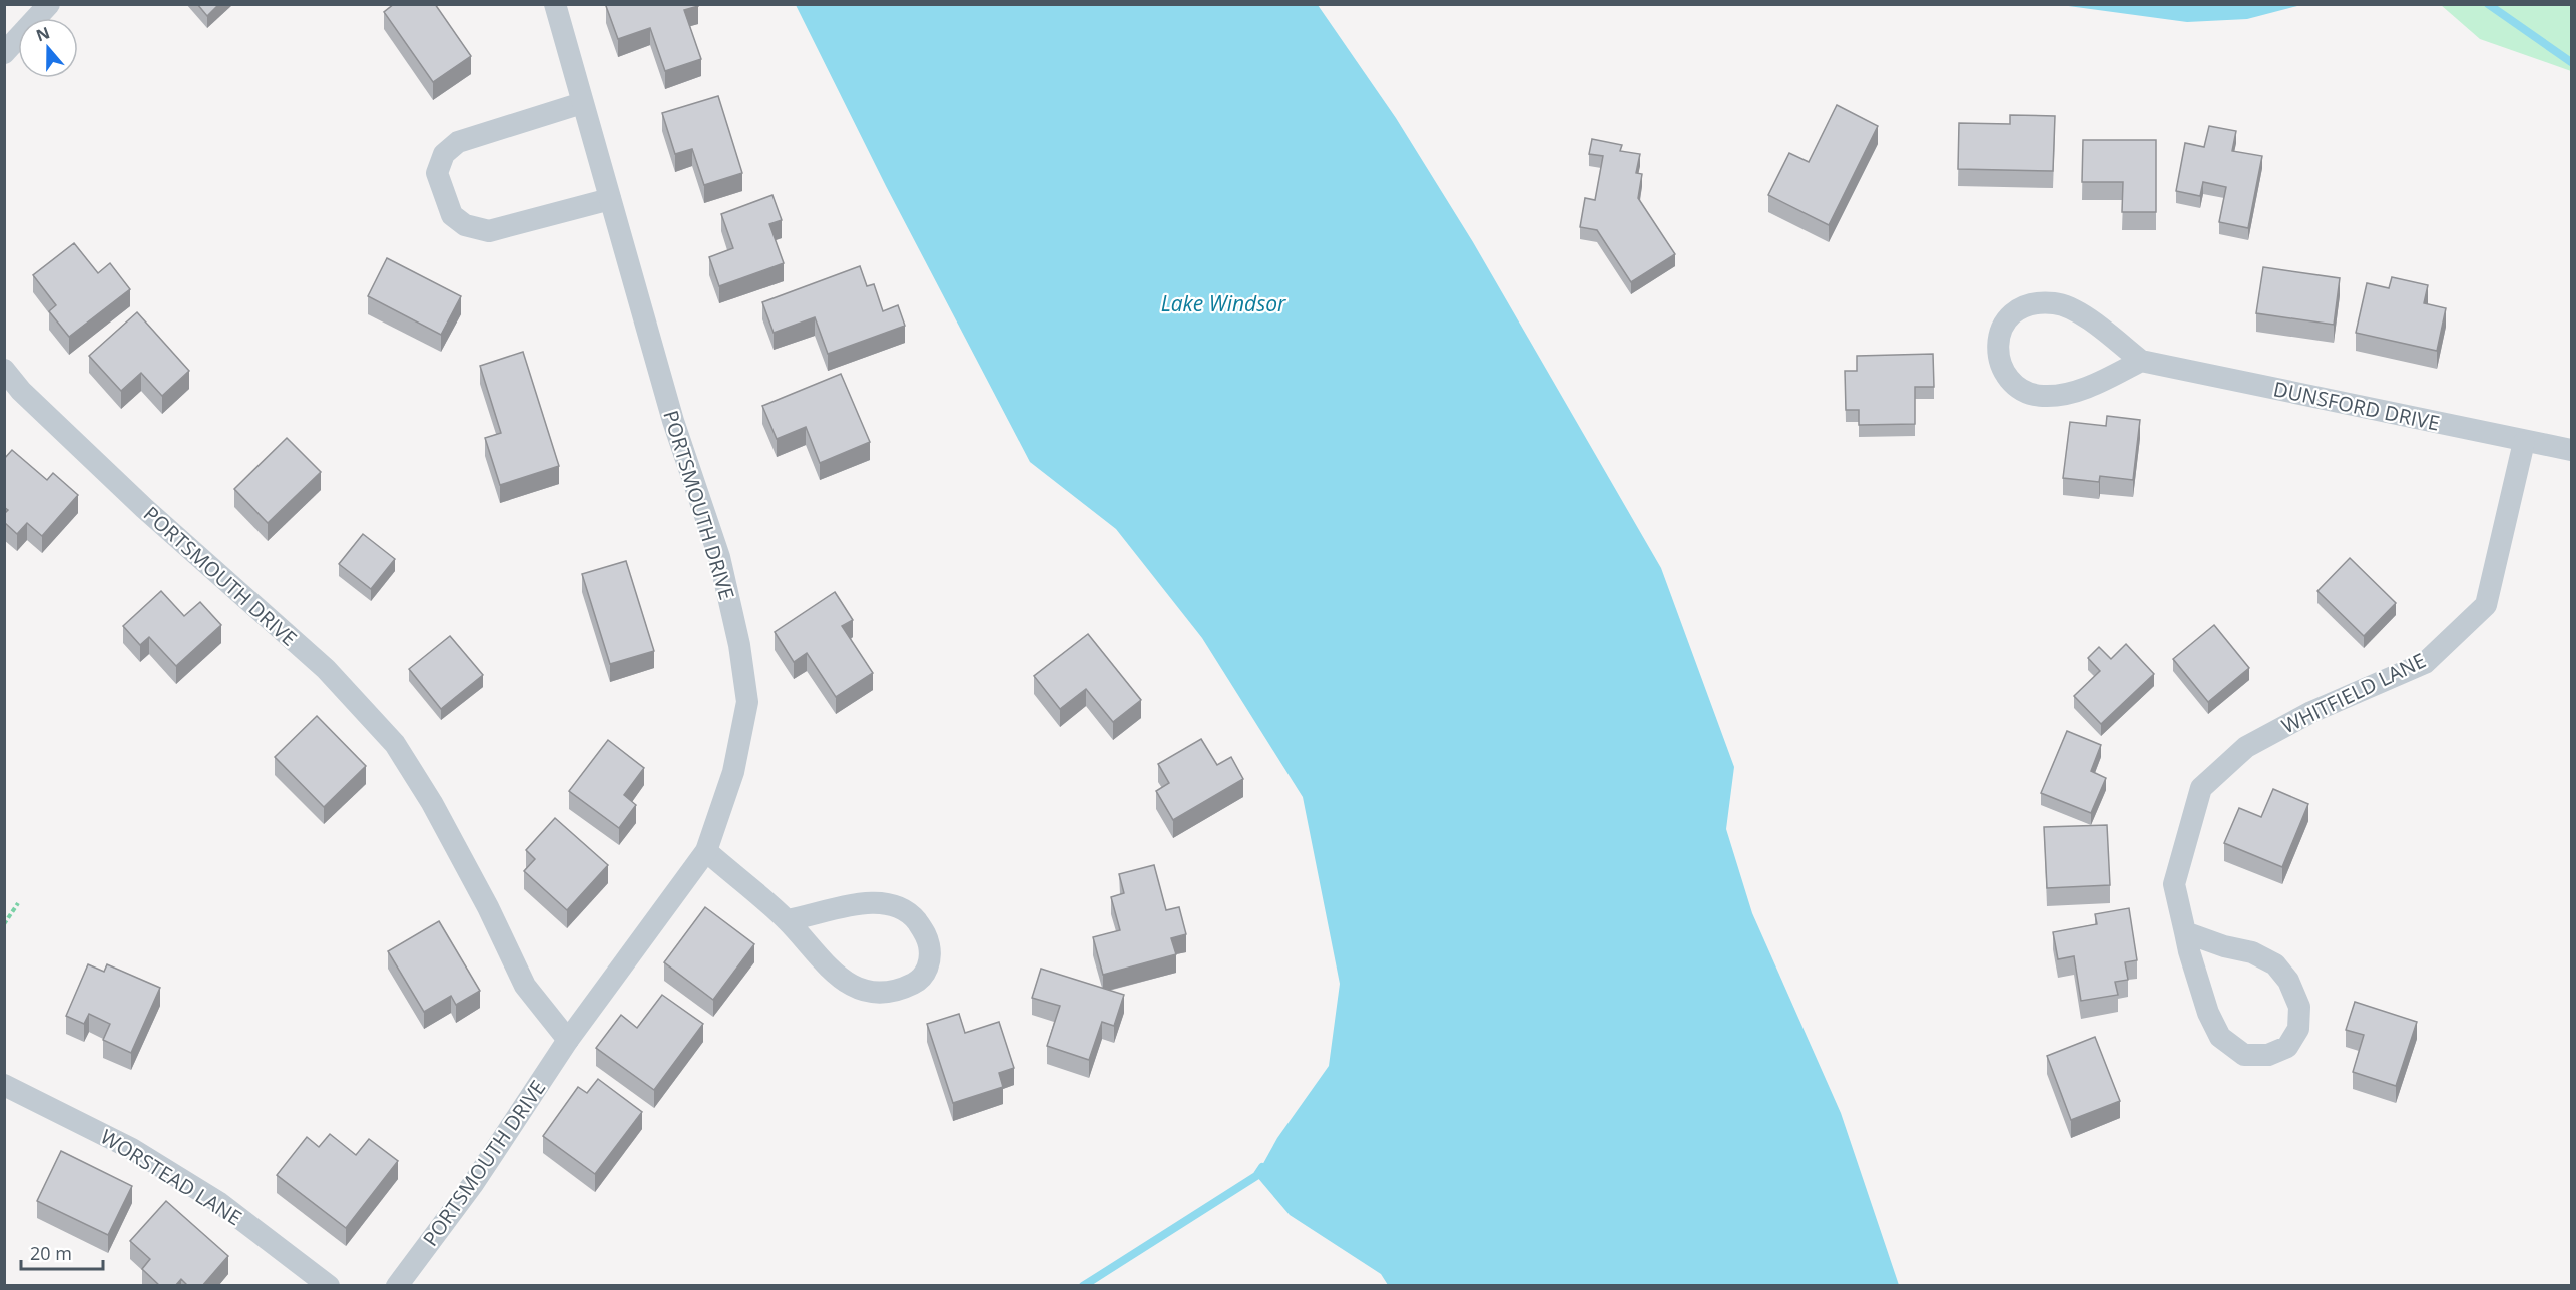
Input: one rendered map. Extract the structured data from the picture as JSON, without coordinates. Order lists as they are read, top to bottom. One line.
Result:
{"streets":{"street":["DUNSFORD DRIVE","PORTSMOUTH DRIVE","WHITFIELD LANE","WORSTEAD LANE"]},"crossings":[["DUNSFORD DRIVE","WHITFIELD LANE"]],"water":["Lake Windsor"],"scale_bar":"20 m","north":"top"}
